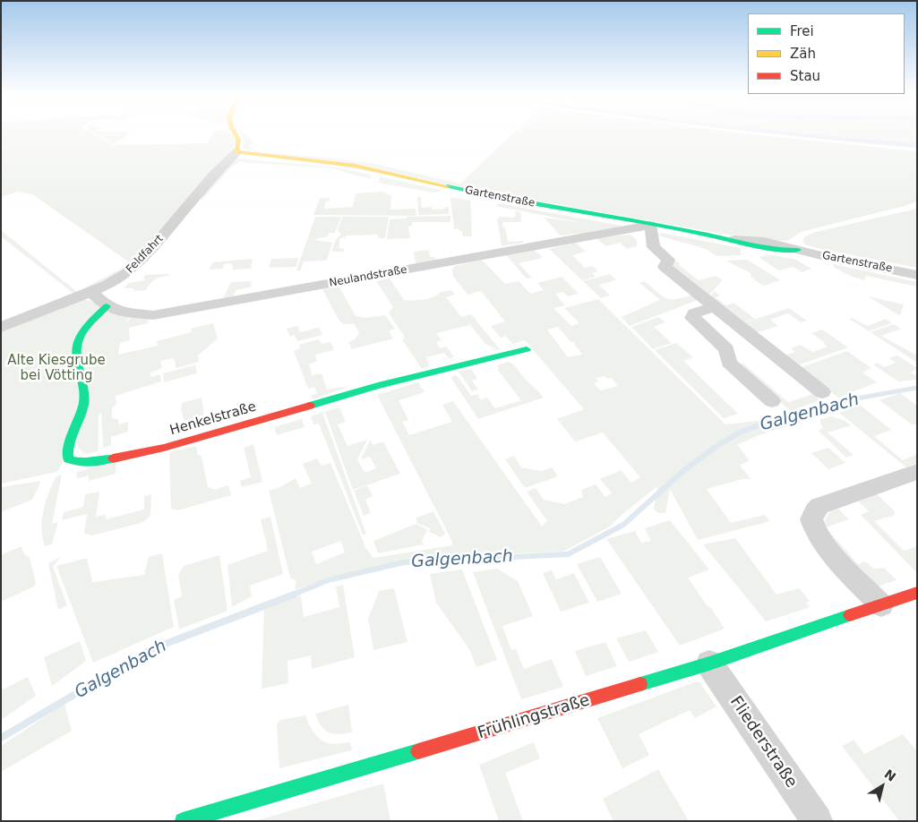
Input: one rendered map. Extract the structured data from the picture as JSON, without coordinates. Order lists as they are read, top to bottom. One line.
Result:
{"streets":{"street":["Gartenstraße","Feldfahrt","Neulandstraße","Henkelstraße","Frühlingstraße","Fliederstraße"]},"crossings":[["Gartenstraße","Feldfahrt"],["Gartenstraße","Neulandstraße"],["Feldfahrt","Neulandstraße"],["Neulandstraße","Henkelstraße"],["Frühlingstraße","Fliederstraße"]],"water":["Galgenbach"],"parks":["Alte Kiesgrube bei Vötting"],"legend":["Frei","Zäh","Stau"],"north":"top right"}
